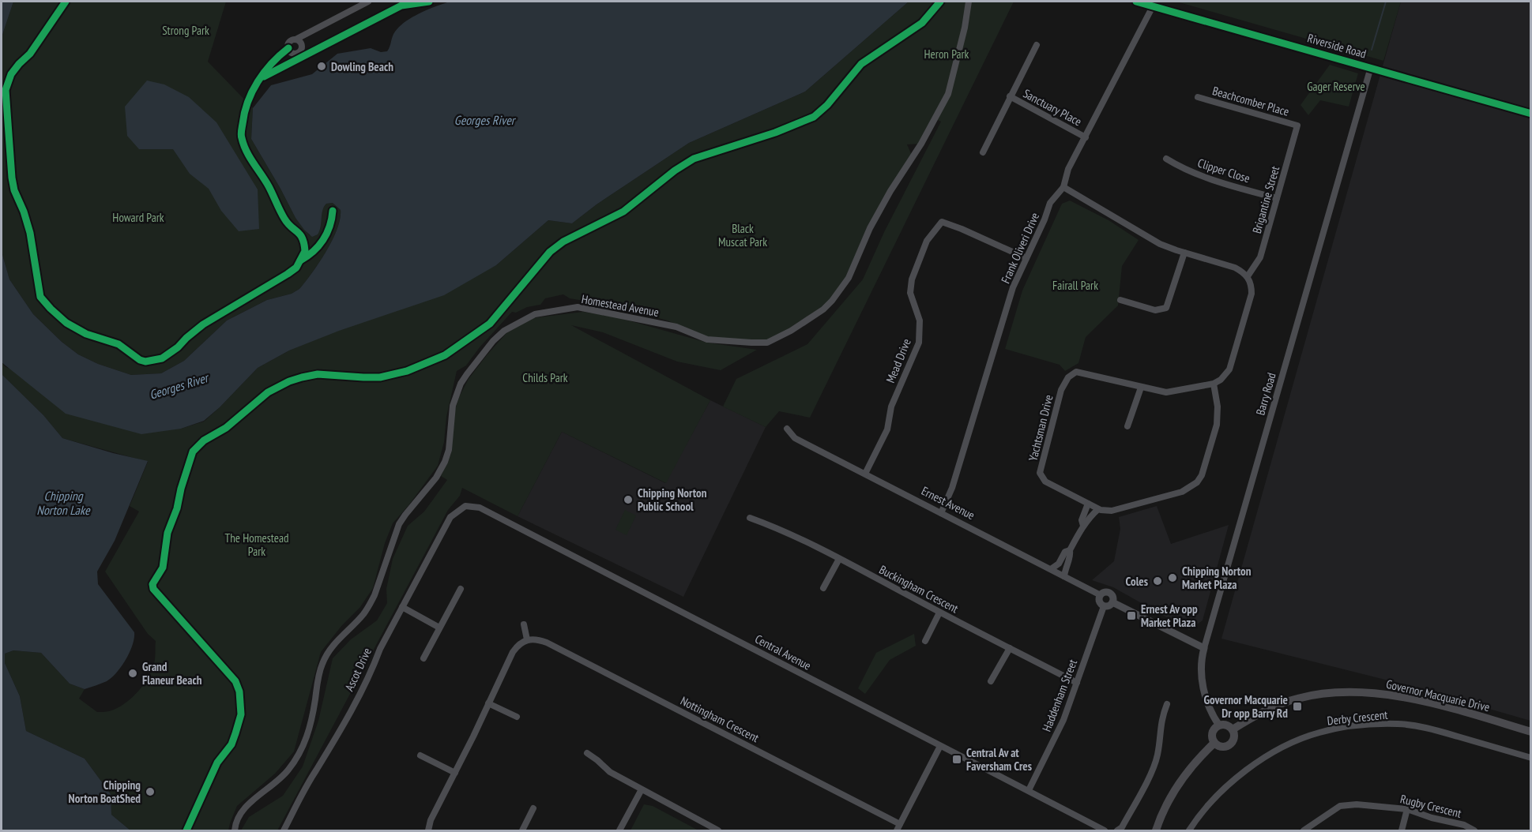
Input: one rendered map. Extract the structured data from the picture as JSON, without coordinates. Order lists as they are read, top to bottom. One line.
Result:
{"streets":{"main road":["Governor Macquarie Drive"],"street":["Riverside Road","Beachcomber Place","Sanctuary Place","Clipper Close","Brigantine Street","Frank Oliveri Drive","Homestead Avenue","Mead Drive","Barry Road","Yachtsman Drive","Ernest Avenue","Buckingham Crescent","Central Avenue","Ascot Drive","Haddenham Street","Derby Crescent","Nottingham Crescent","Rugby Crescent"]},"crossings":[["Riverside Road","Frank Oliveri Drive"],["Riverside Road","Barry Road"],["Beachcomber Place","Brigantine Street"],["Sanctuary Place","Frank Oliveri Drive"],["Clipper Close","Brigantine Street"],["Frank Oliveri Drive","Mead Drive"],["Frank Oliveri Drive","Ernest Avenue"],["Mead Drive","Ernest Avenue"],["Barry Road","Governor Macquarie Drive"],["Ernest Avenue","Haddenham Street"],["Buckingham Crescent","Haddenham Street"],["Central Avenue","Ascot Drive"],["Central Avenue","Haddenham Street"]],"water":["Georges River","Chipping Norton Lake"],"parks":["Strong Park","Heron Park","Gager Reserve","Howard Park","Black Muscat Park","Fairall Park","Childs Park","The Homestead Park"],"places":{"other":["Dowling Beach","Chipping Norton Public School","Chipping Norton Market Plaza","Coles","Grand Flaneur Beach","Chipping Norton BoatShed"],"transit":["Ernest Av opp Market Plaza","Governor Macquarie Dr opp Barry Rd","Central Av at Faversham Cres"]}}
